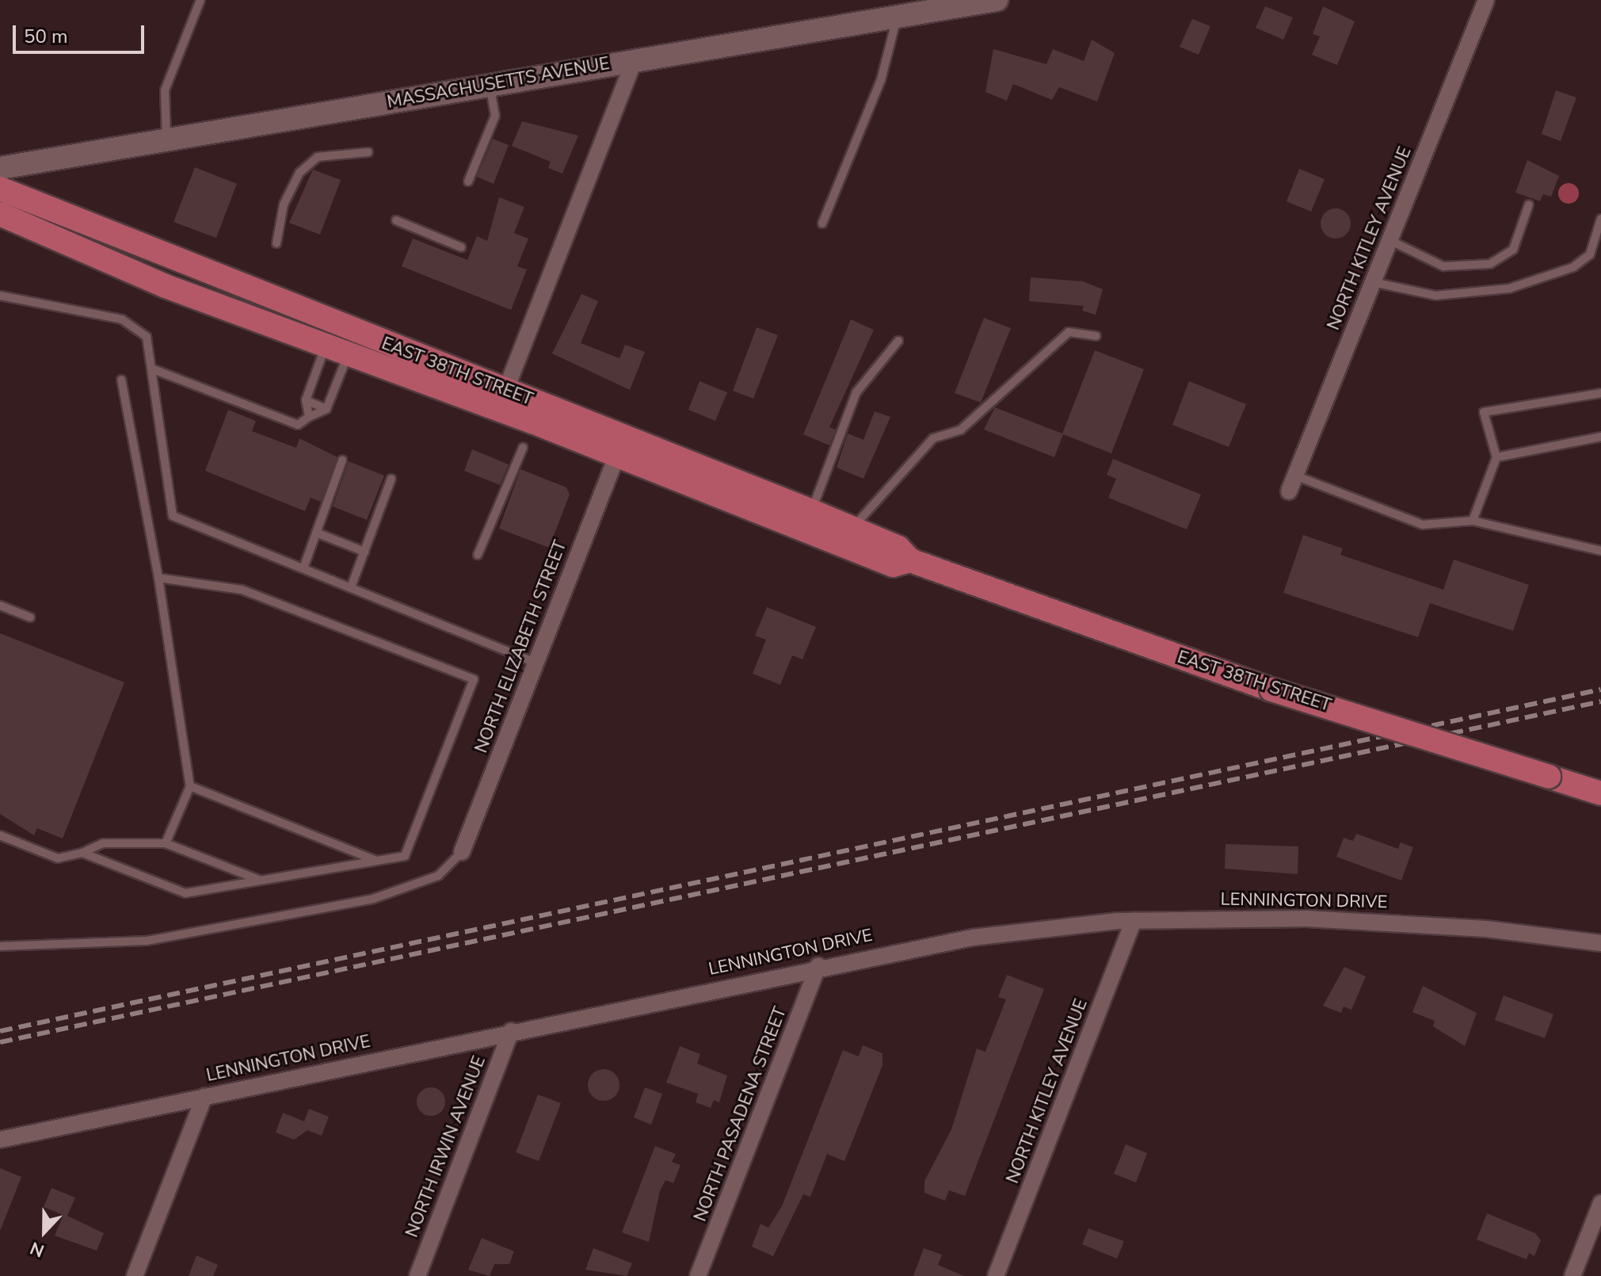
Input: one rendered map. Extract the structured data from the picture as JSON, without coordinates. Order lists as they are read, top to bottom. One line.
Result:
{"streets":{"main road":["MASSACHUSETTS AVENUE","EAST 38TH STREET"],"street":["NORTH KITLEY AVENUE","NORTH ELIZABETH STREET","LENNINGTON DRIVE","NORTH PASADENA STREET","NORTH IRWIN AVENUE"]},"crossings":[["NORTH KITLEY AVENUE","LENNINGTON DRIVE"],["EAST 38TH STREET","NORTH ELIZABETH STREET"],["LENNINGTON DRIVE","NORTH PASADENA STREET"],["LENNINGTON DRIVE","NORTH IRWIN AVENUE"]],"scale_bar":"50 m","north":"bottom"}
